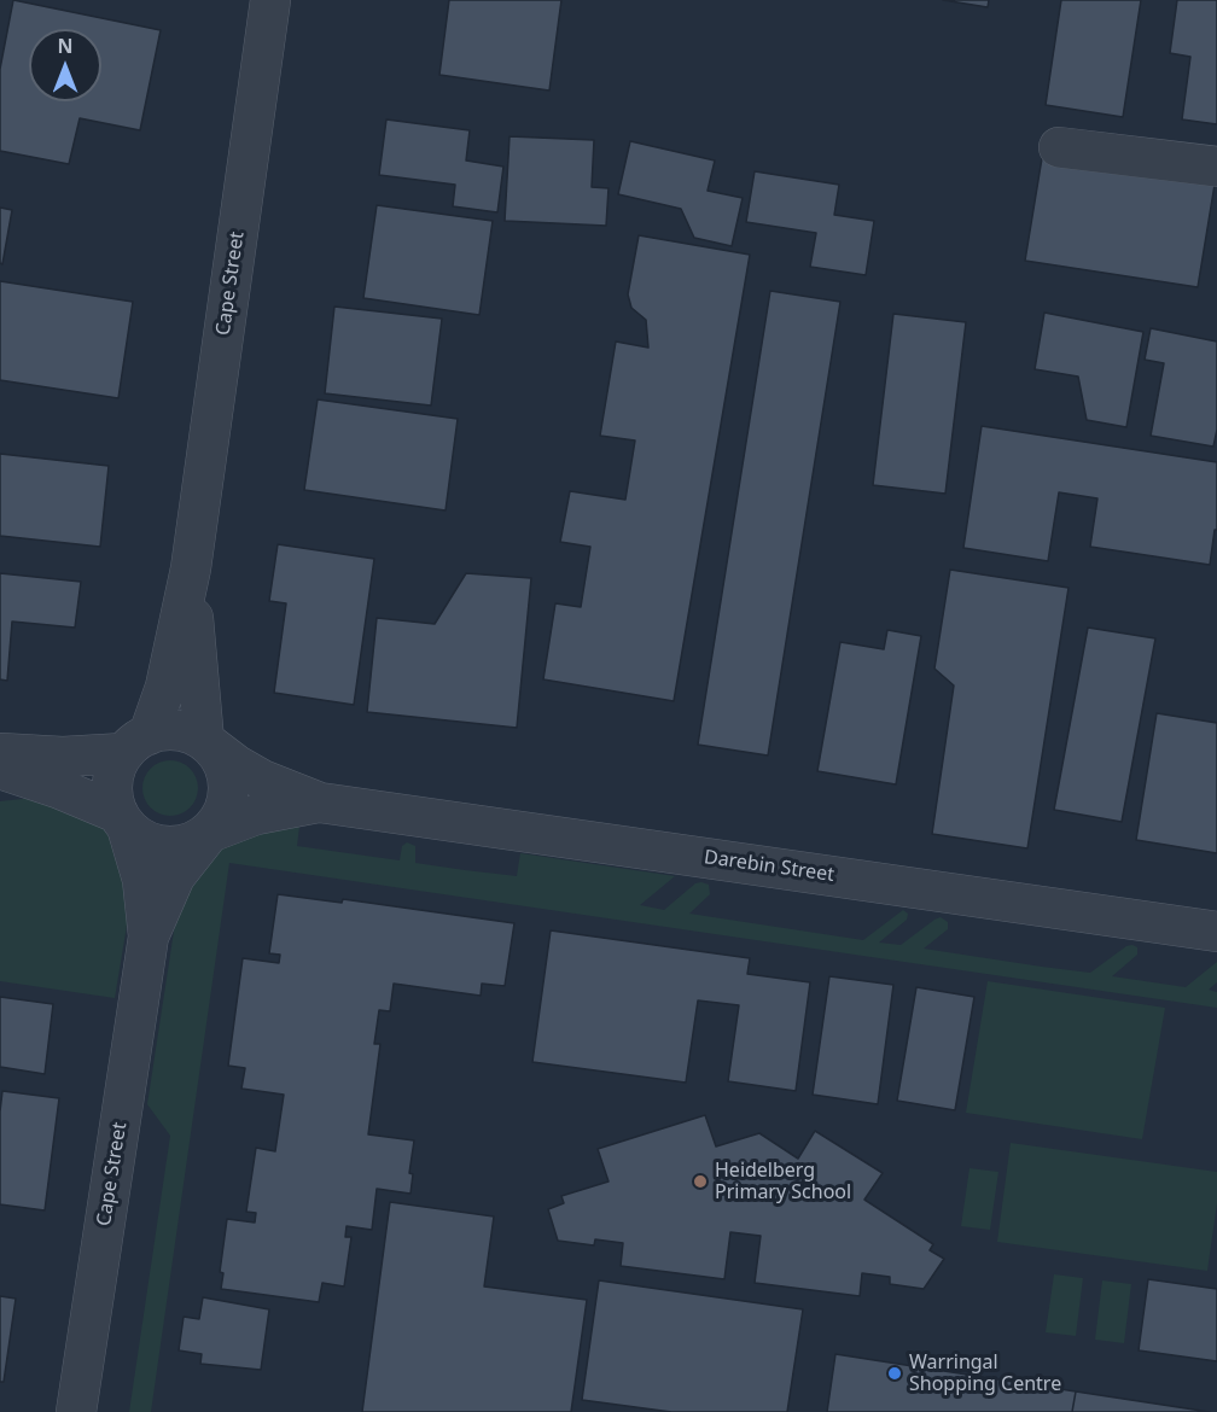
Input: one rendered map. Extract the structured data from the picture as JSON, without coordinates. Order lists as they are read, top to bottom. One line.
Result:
{"streets":{"street":["Cape Street","Darebin Street"]},"crossings":[["Cape Street","Darebin Street"]],"places":["Heidelberg Primary School","Warringal Shopping Centre"],"north":"top"}
